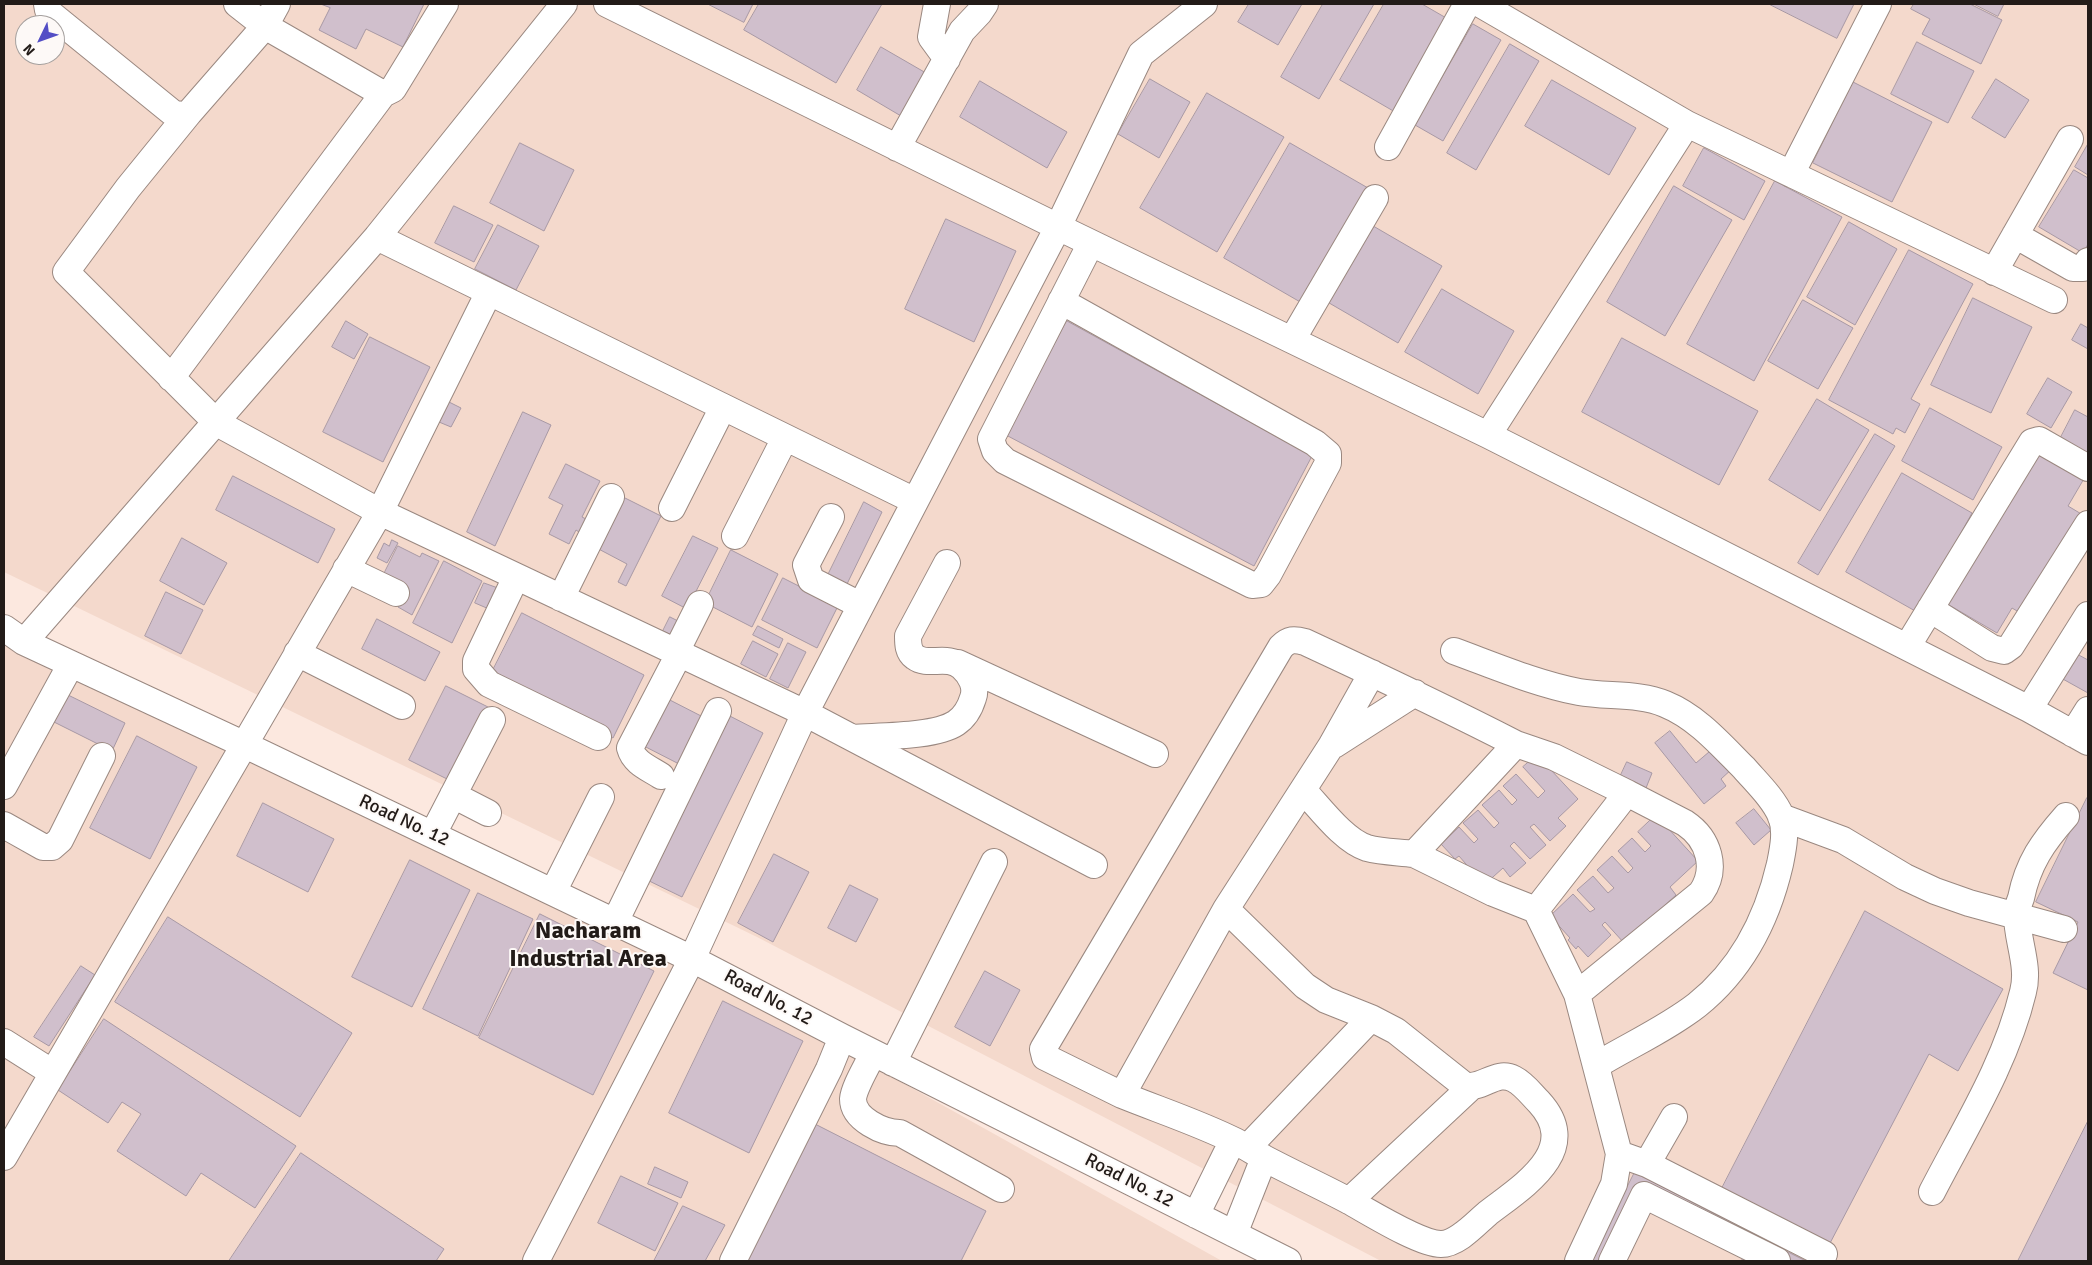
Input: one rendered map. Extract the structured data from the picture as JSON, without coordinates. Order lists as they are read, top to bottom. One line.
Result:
{"streets":{"street":["Road No. 12"]},"districts":["Nacharam Industrial Area"],"north":"bottom left"}
